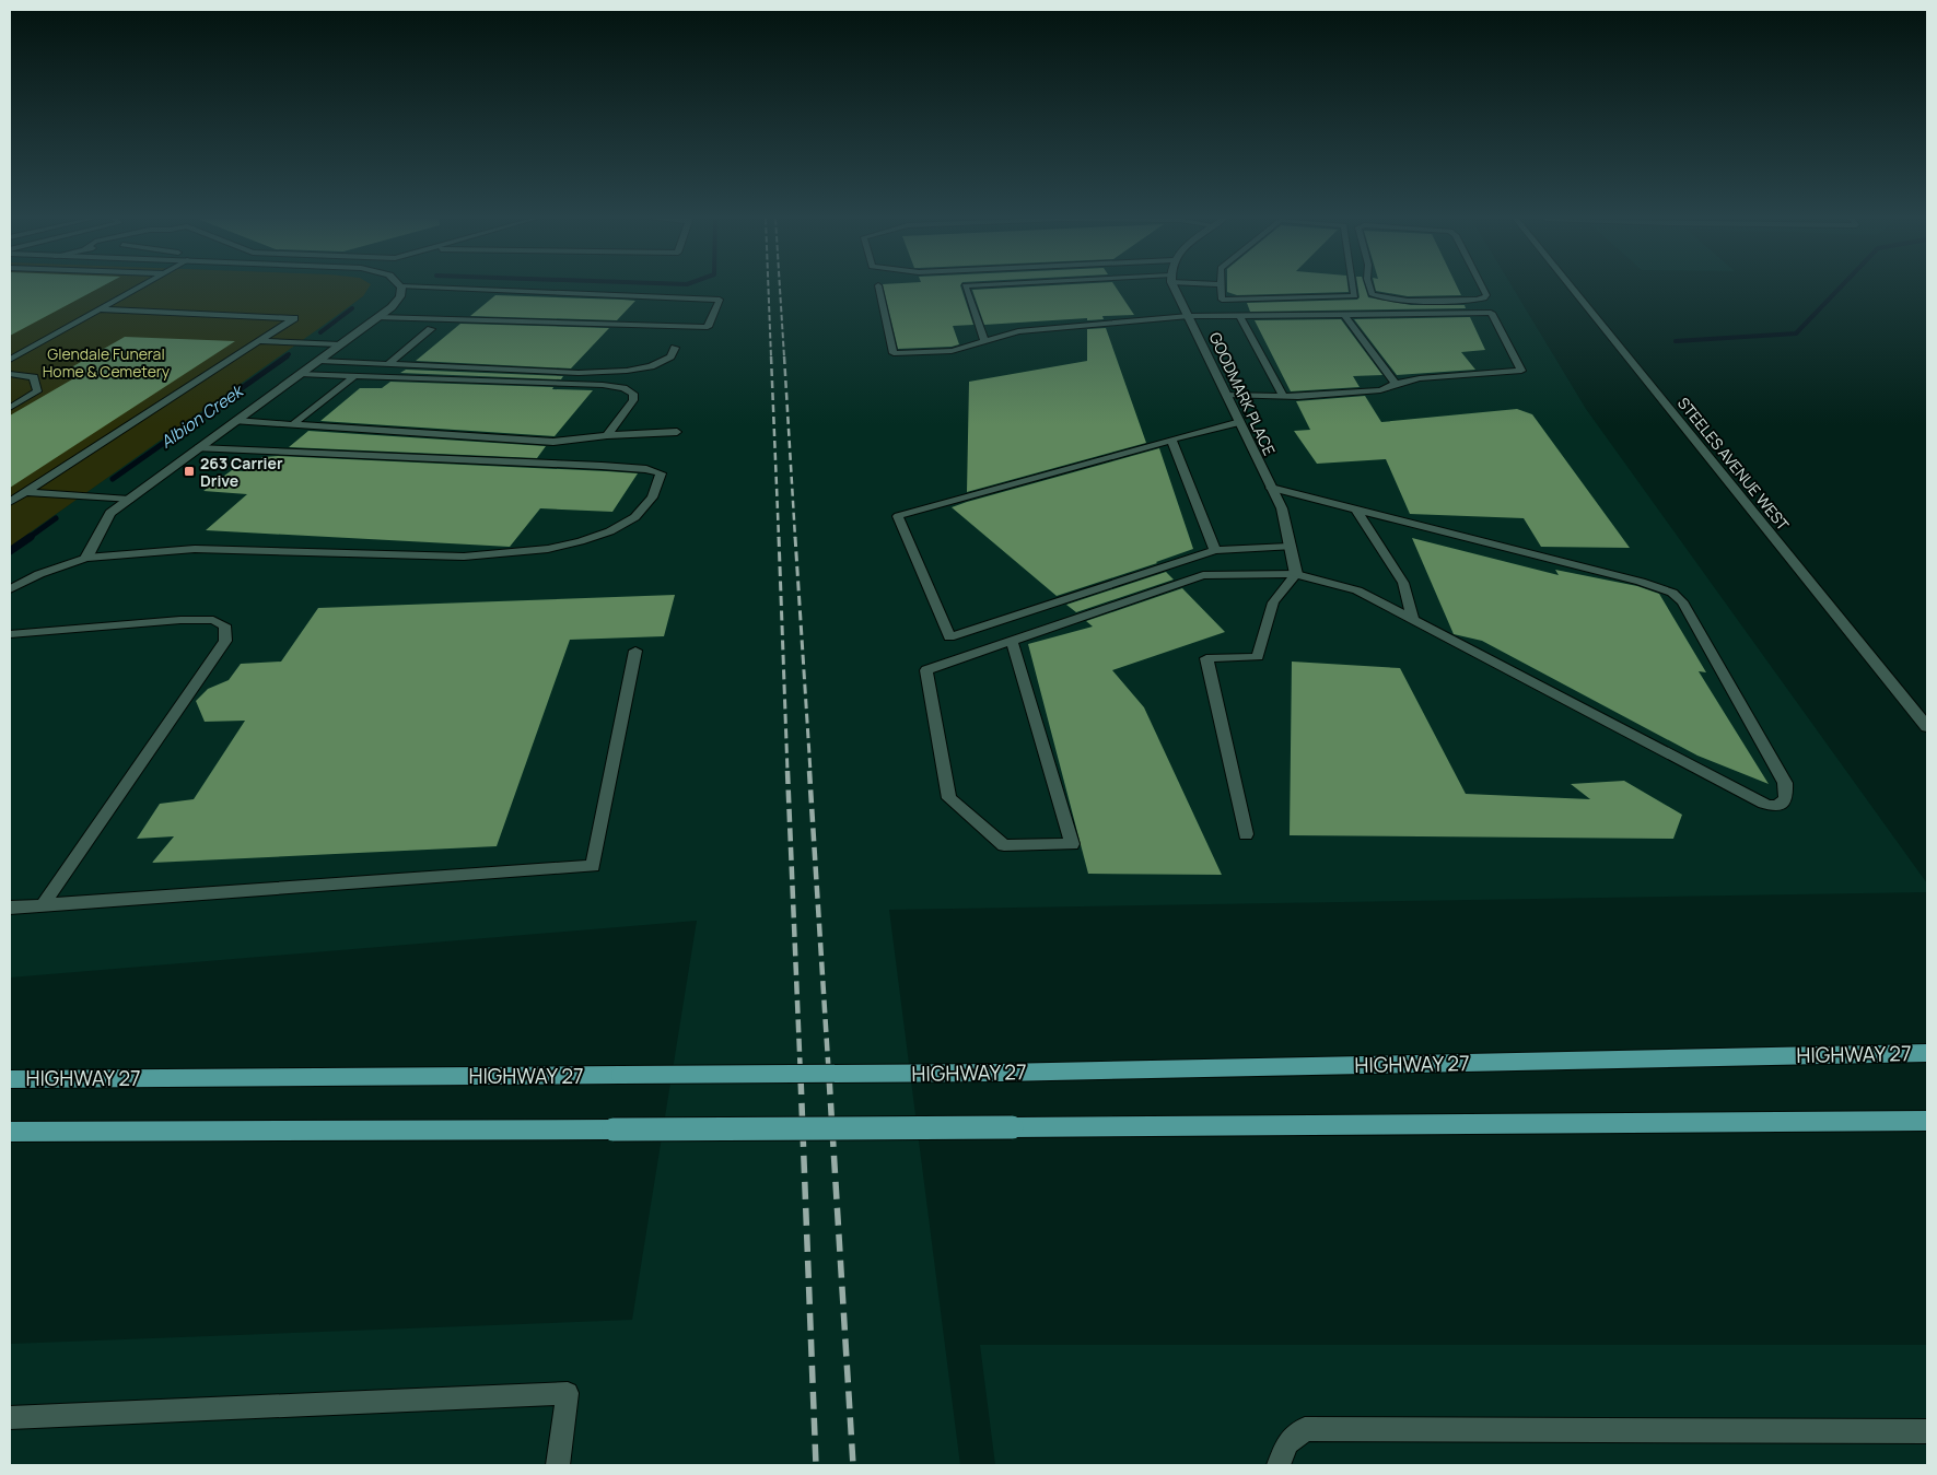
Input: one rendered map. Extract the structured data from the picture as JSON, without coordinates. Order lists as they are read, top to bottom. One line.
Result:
{"streets":{"main road":["STEELES AVENUE WEST","HIGHWAY 27"],"street":["GOODMARK PLACE"]},"water":["Albion Creek"],"parks":["Glendale Funeral Home & Cemetery"],"places":{"transit":["263 Carrier Drive"]}}
